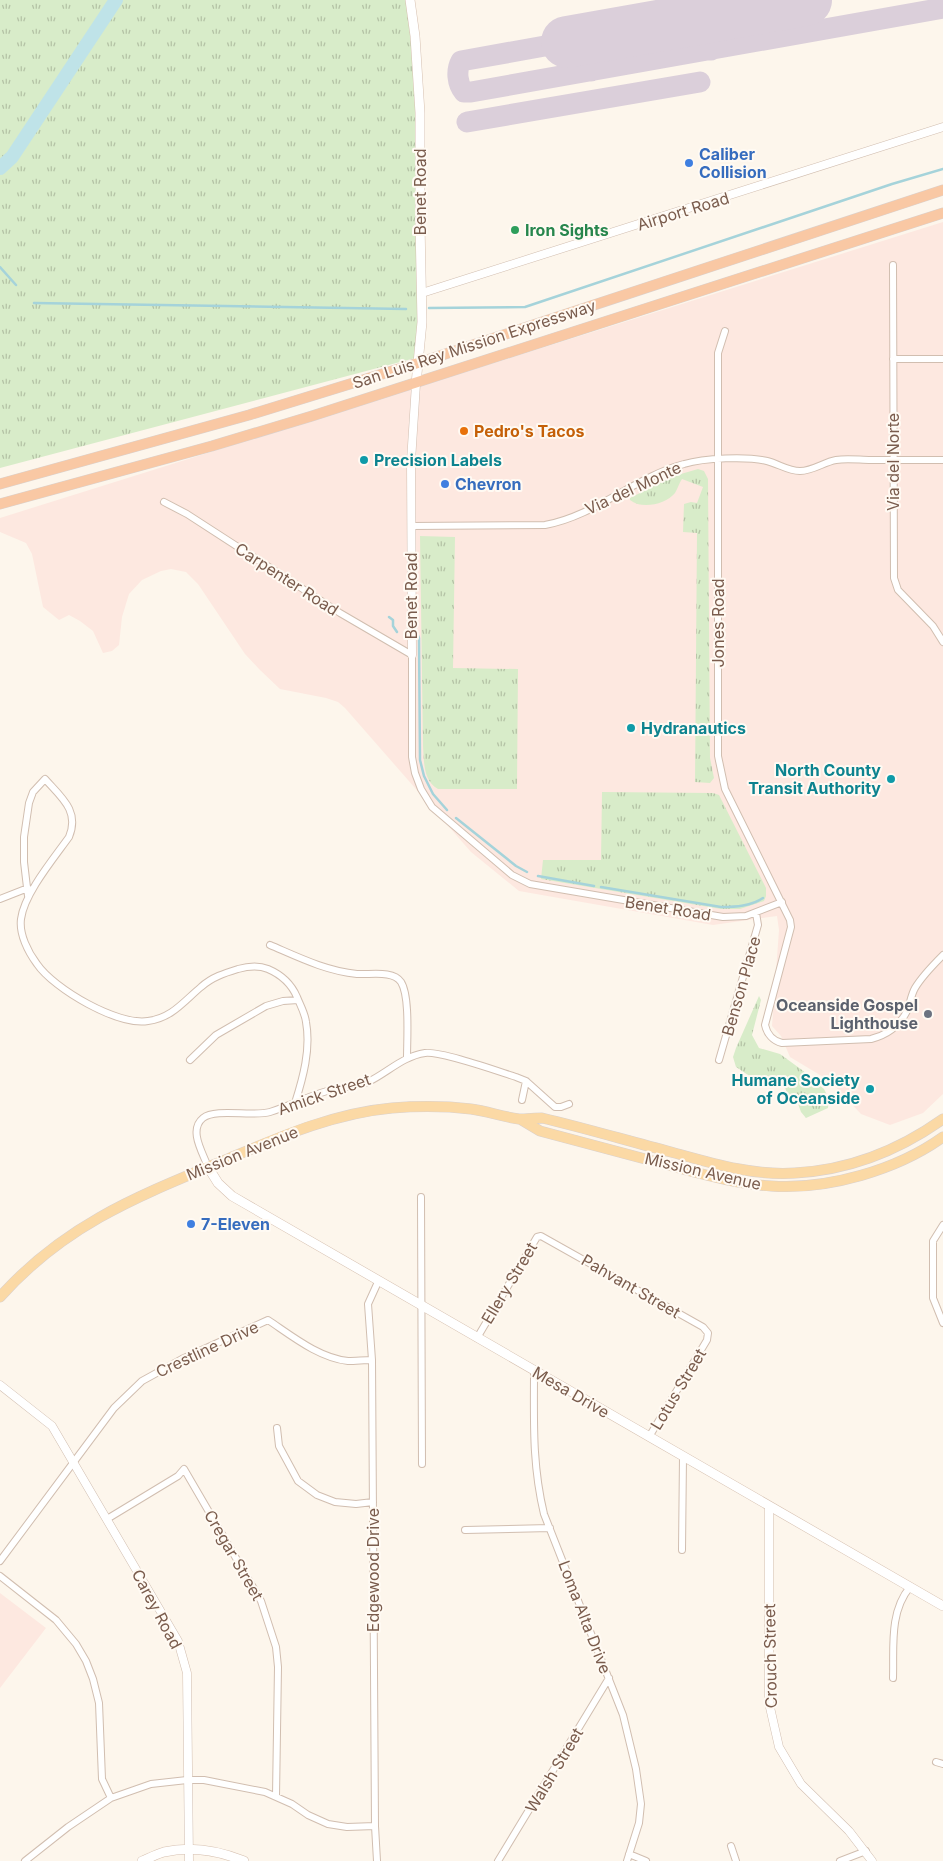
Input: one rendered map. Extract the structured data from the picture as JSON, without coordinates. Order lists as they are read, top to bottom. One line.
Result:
{"streets":{"highway":["San Luis Rey Mission Expressway"],"main road":["Benet Road","Mission Avenue","Mesa Drive"],"street":["Airport Road","Via del Norte","Via del Monte","Carpenter Road","Jones Road","Benson Place","Amick Street","Ellery Street","Pahvant Street","Crestline Drive","Lotus Street","Cregar Street","Edgewood Drive","Carey Road","Loma Alta Drive","Crouch Street","Walsh Street"]},"crossings":[["Benet Road","Airport Road"],["Benet Road","San Luis Rey Mission Expressway"],["Benet Road","Via del Monte"],["Benet Road","Carpenter Road"],["Benet Road","Jones Road"],["Benet Road","Benson Place"],["Via del Norte","Via del Monte"],["Via del Monte","Jones Road"],["Amick Street","Mission Avenue"],["Amick Street","Mesa Drive"],["Mission Avenue","Mesa Drive"],["Ellery Street","Pahvant Street"],["Ellery Street","Mesa Drive"],["Pahvant Street","Lotus Street"],["Crestline Drive","Edgewood Drive"],["Crestline Drive","Carey Road"],["Lotus Street","Mesa Drive"],["Mesa Drive","Edgewood Drive"],["Mesa Drive","Loma Alta Drive"],["Mesa Drive","Crouch Street"],["Cregar Street","Carey Road"],["Loma Alta Drive","Walsh Street"]],"places":["Caliber Collision","Iron Sights","Pedro's Tacos","Precision Labels","Chevron","Hydranautics","North County Transit Authority","Oceanside Gospel Lighthouse","Humane Society of Oceanside","7-Eleven"]}
